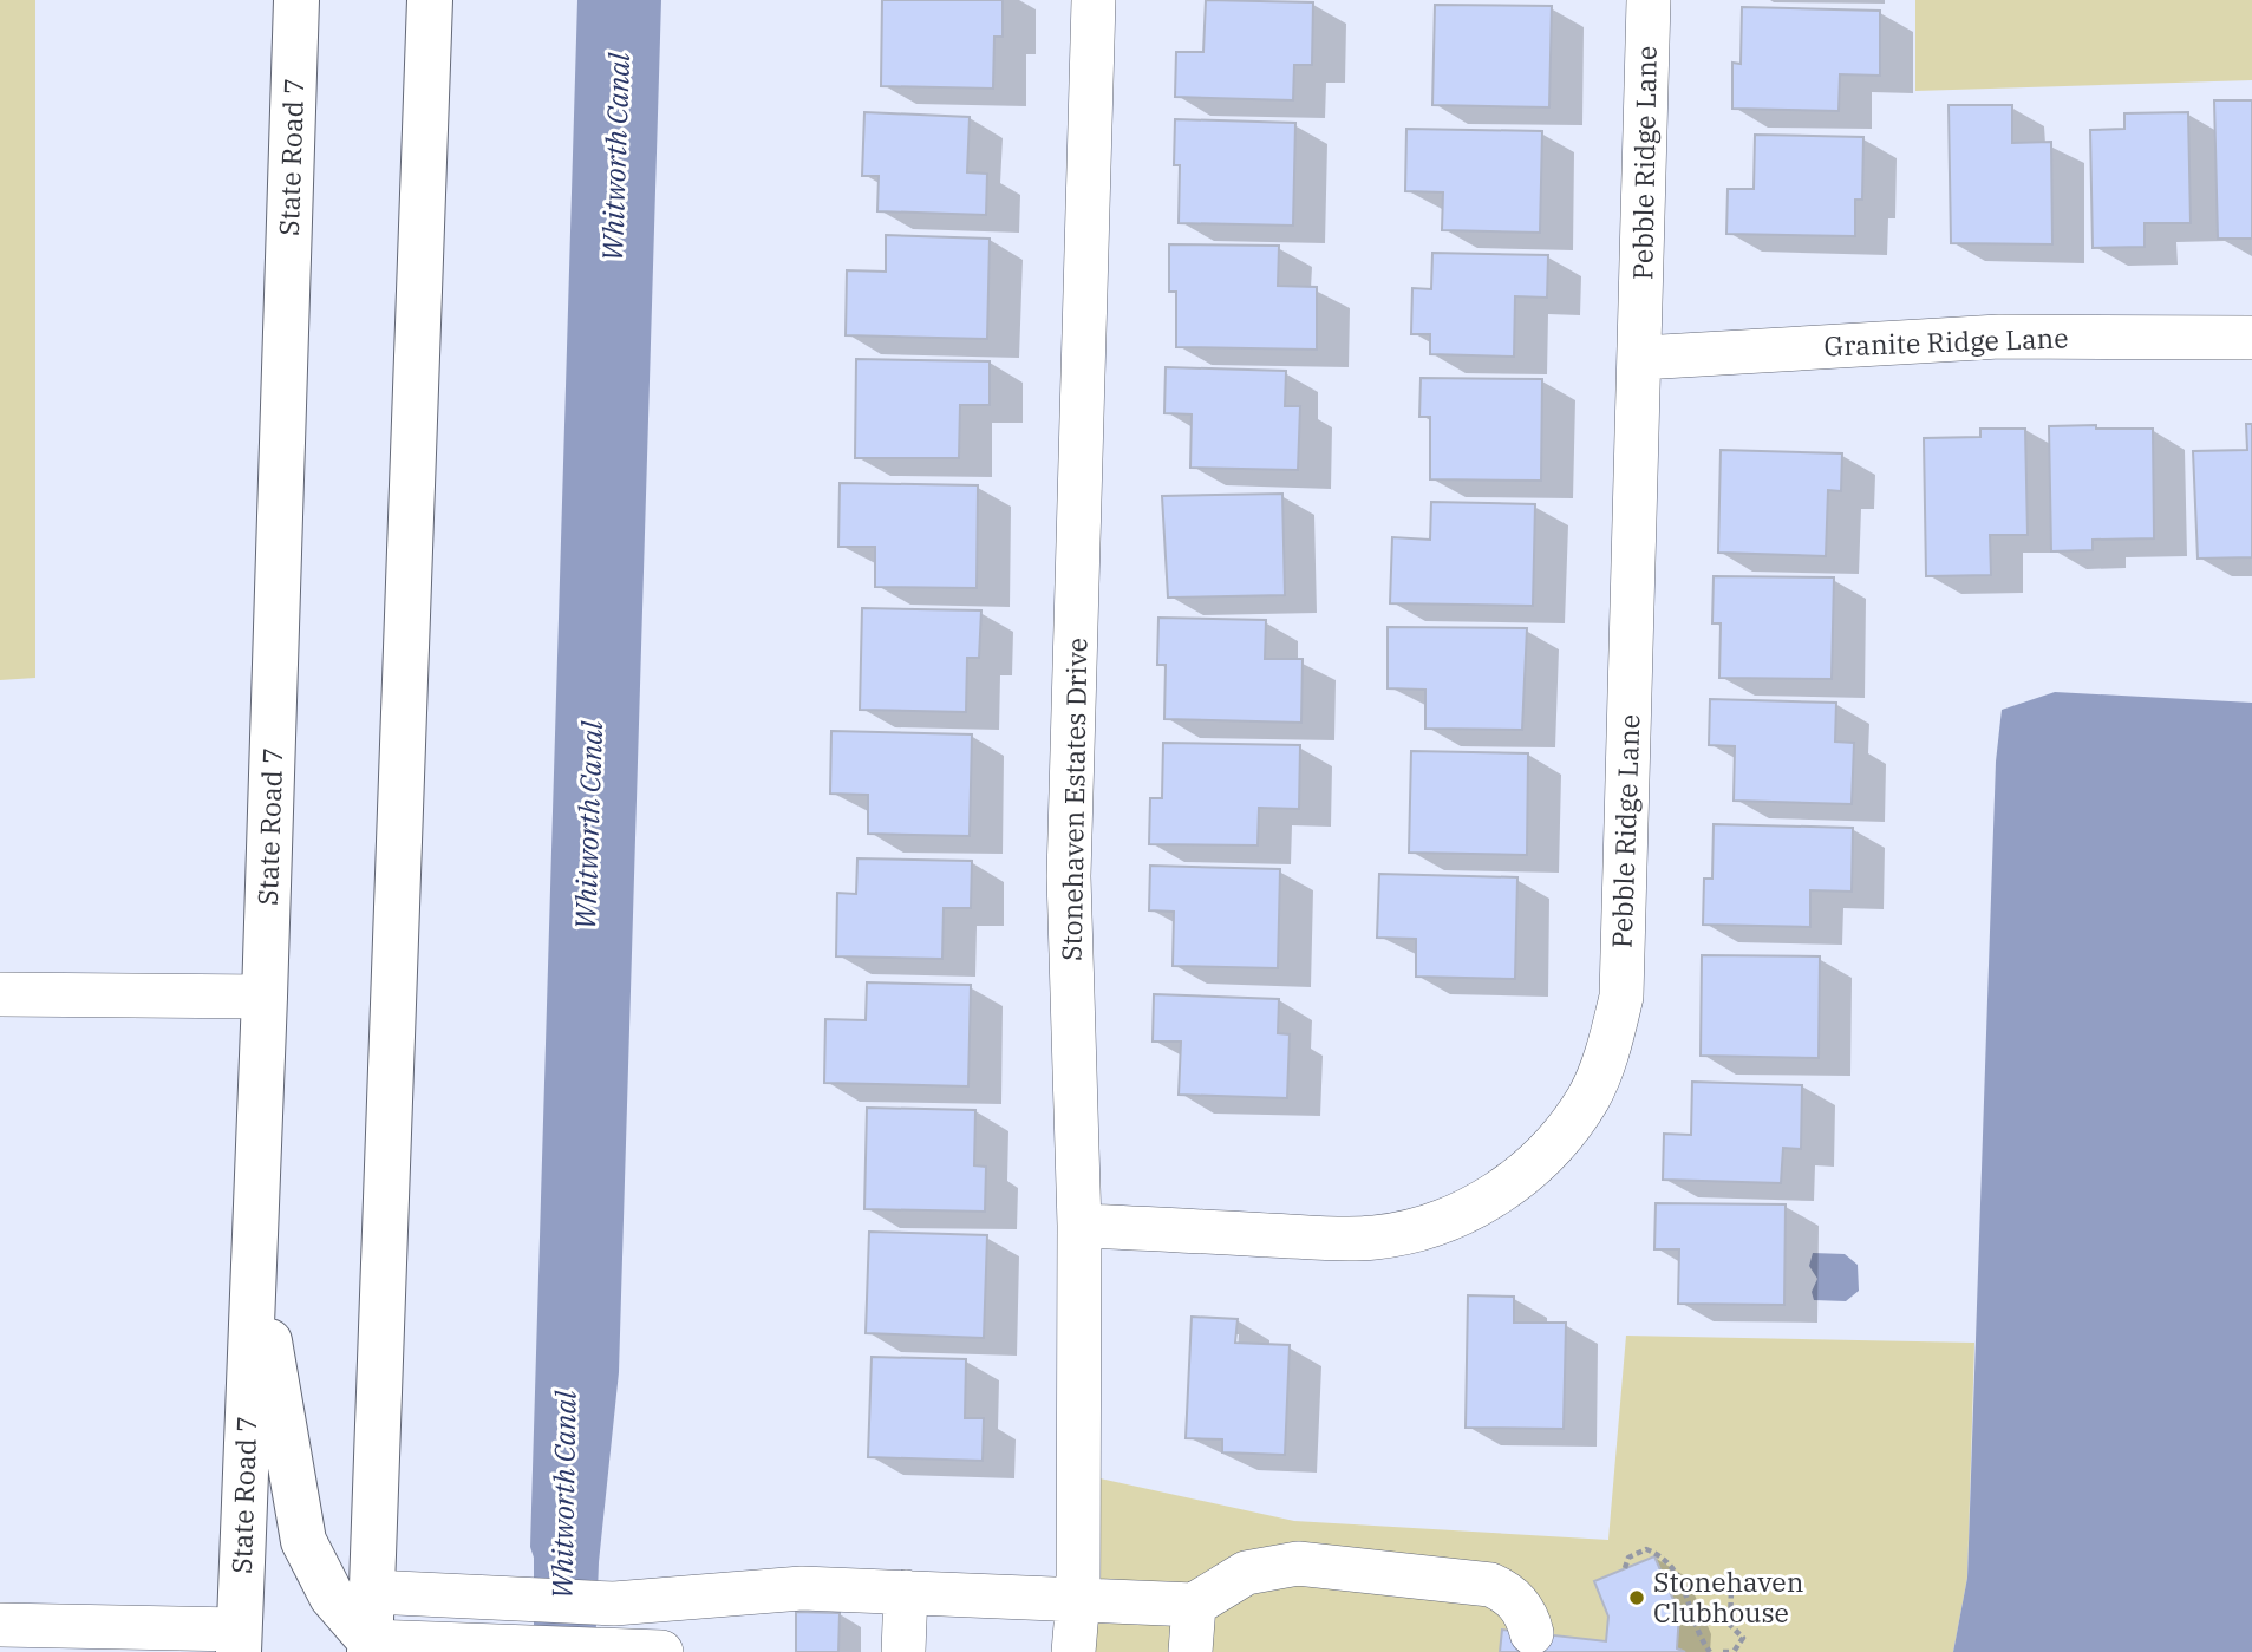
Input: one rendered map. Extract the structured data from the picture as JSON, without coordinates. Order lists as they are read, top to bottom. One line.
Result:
{"streets":{"main road":["State Road 7"],"street":["Pebble Ridge Lane","Granite Ridge Lane","Stonehaven Estates Drive"]},"crossings":[["Pebble Ridge Lane","Granite Ridge Lane"],["Pebble Ridge Lane","Stonehaven Estates Drive"]],"water":["Whitworth Canal"],"places":["Stonehaven Clubhouse"]}
